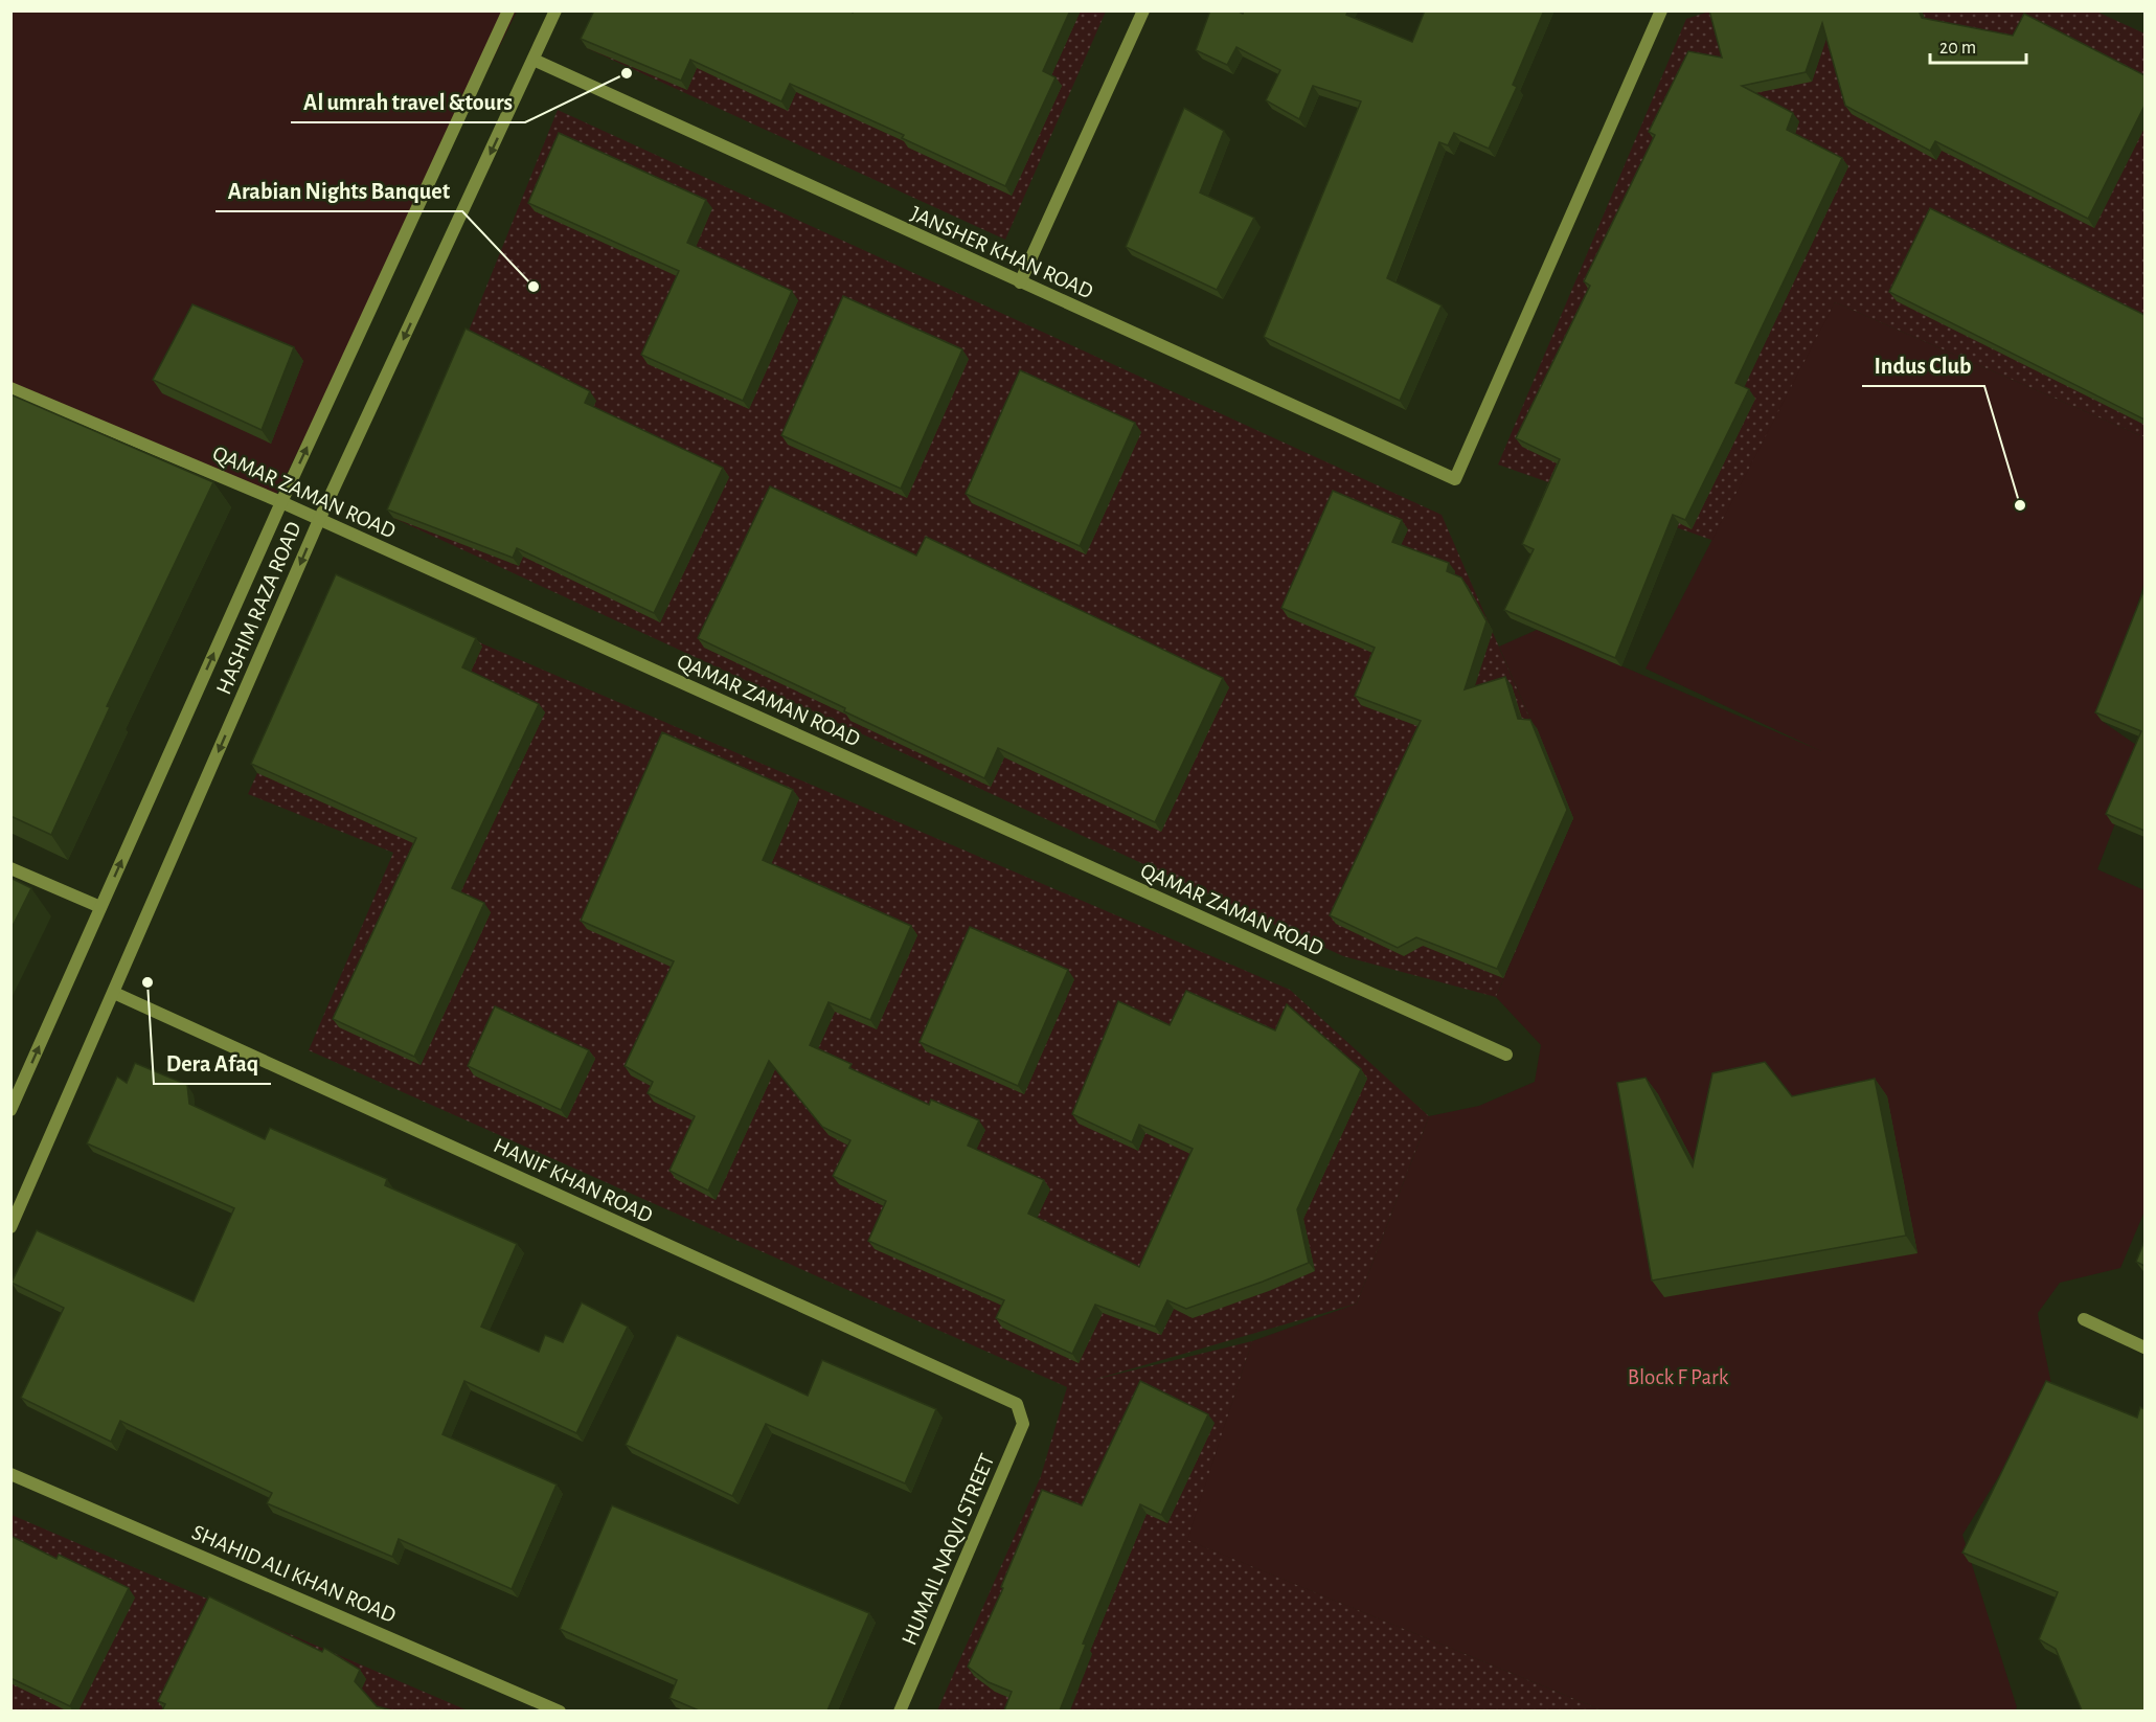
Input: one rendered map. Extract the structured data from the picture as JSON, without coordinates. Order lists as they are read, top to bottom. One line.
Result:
{"streets":{"street":["JANSHER KHAN ROAD","QAMAR ZAMAN ROAD","HASHIM RAZA ROAD","HANIF KHAN ROAD","HUMAIL NAQVI STREET","SHAHID ALI KHAN ROAD"]},"crossings":[["JANSHER KHAN ROAD","HASHIM RAZA ROAD"],["QAMAR ZAMAN ROAD","HASHIM RAZA ROAD"],["HASHIM RAZA ROAD","HANIF KHAN ROAD"],["HANIF KHAN ROAD","HUMAIL NAQVI STREET"]],"parks":["Block F Park"],"places":["Al umrah travel &tours","Arabian Nights Banquet","Indus Club","Dera Afaq"],"scale_bar":"20 m"}
